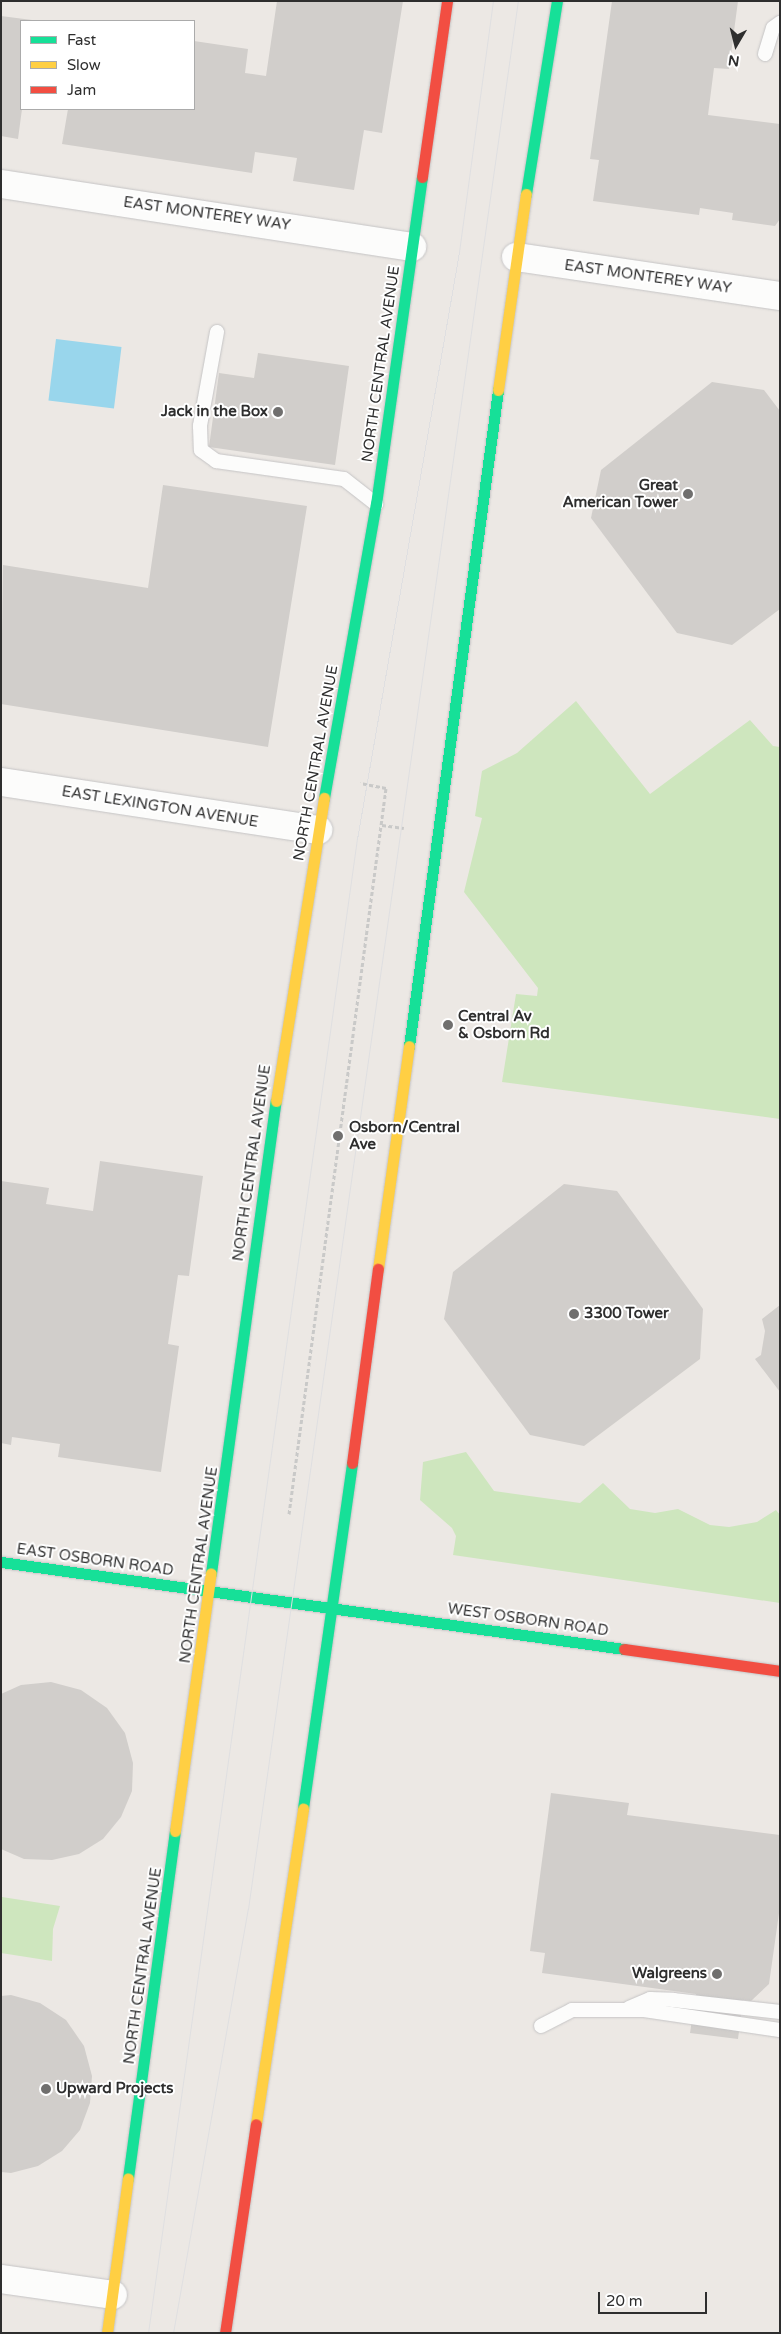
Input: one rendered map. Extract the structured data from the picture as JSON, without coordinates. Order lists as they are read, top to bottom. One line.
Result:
{"streets":{"main road":["NORTH CENTRAL AVENUE","EAST OSBORN ROAD","WEST OSBORN ROAD"],"street":["EAST MONTEREY WAY","EAST LEXINGTON AVENUE"]},"crossings":[["EAST MONTEREY WAY","NORTH CENTRAL AVENUE"],["NORTH CENTRAL AVENUE","EAST LEXINGTON AVENUE"],["NORTH CENTRAL AVENUE","EAST OSBORN ROAD"],["EAST OSBORN ROAD","WEST OSBORN ROAD"]],"places":["Jack in the Box","Great American Tower","Central Av & Osborn Rd","Osborn/Central Ave","3300 Tower","Walgreens","Upward Projects"],"legend":["Fast","Slow","Jam"],"scale_bar":"20 m","north":"bottom"}
